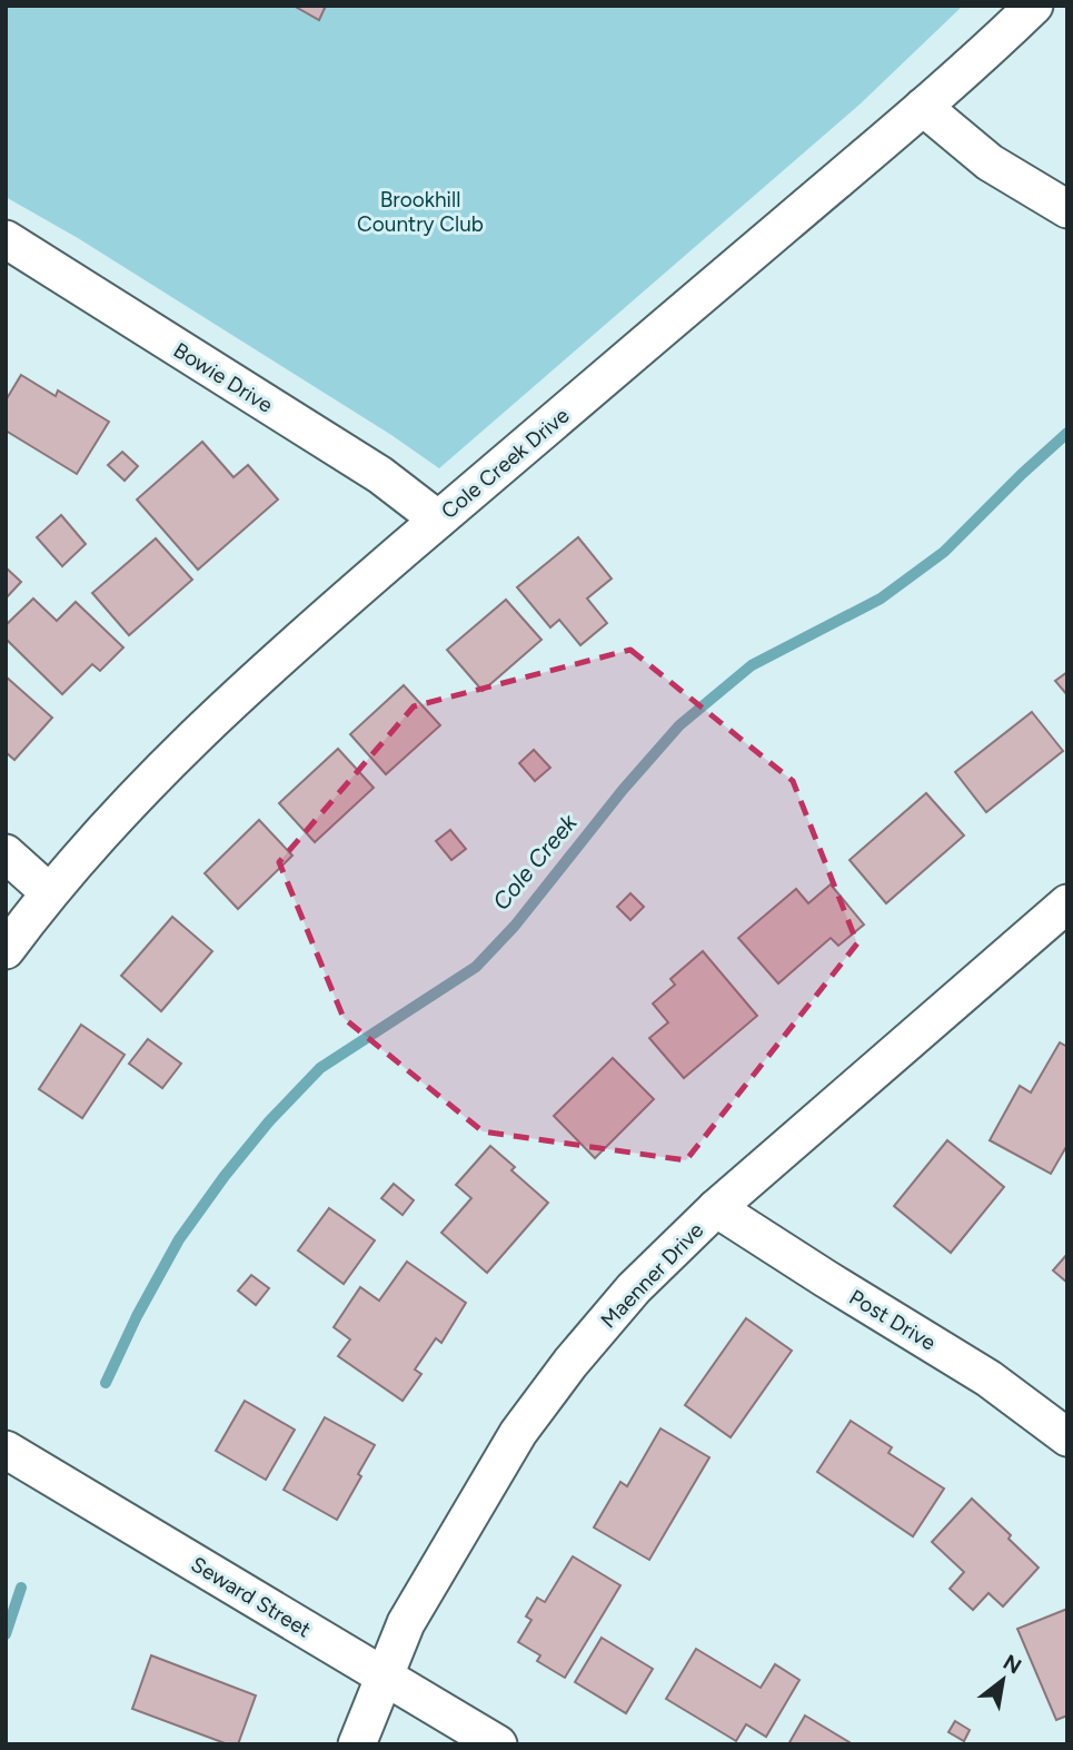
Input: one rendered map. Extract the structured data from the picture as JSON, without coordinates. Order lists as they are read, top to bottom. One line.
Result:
{"streets":{"street":["Bowie Drive","Cole Creek Drive","Maenner Drive","Post Drive","Seward Street"]},"crossings":[["Bowie Drive","Cole Creek Drive"],["Maenner Drive","Post Drive"],["Maenner Drive","Seward Street"]],"water":["Cole Creek"],"parks":["Brookhill Country Club"],"north":"top right"}
